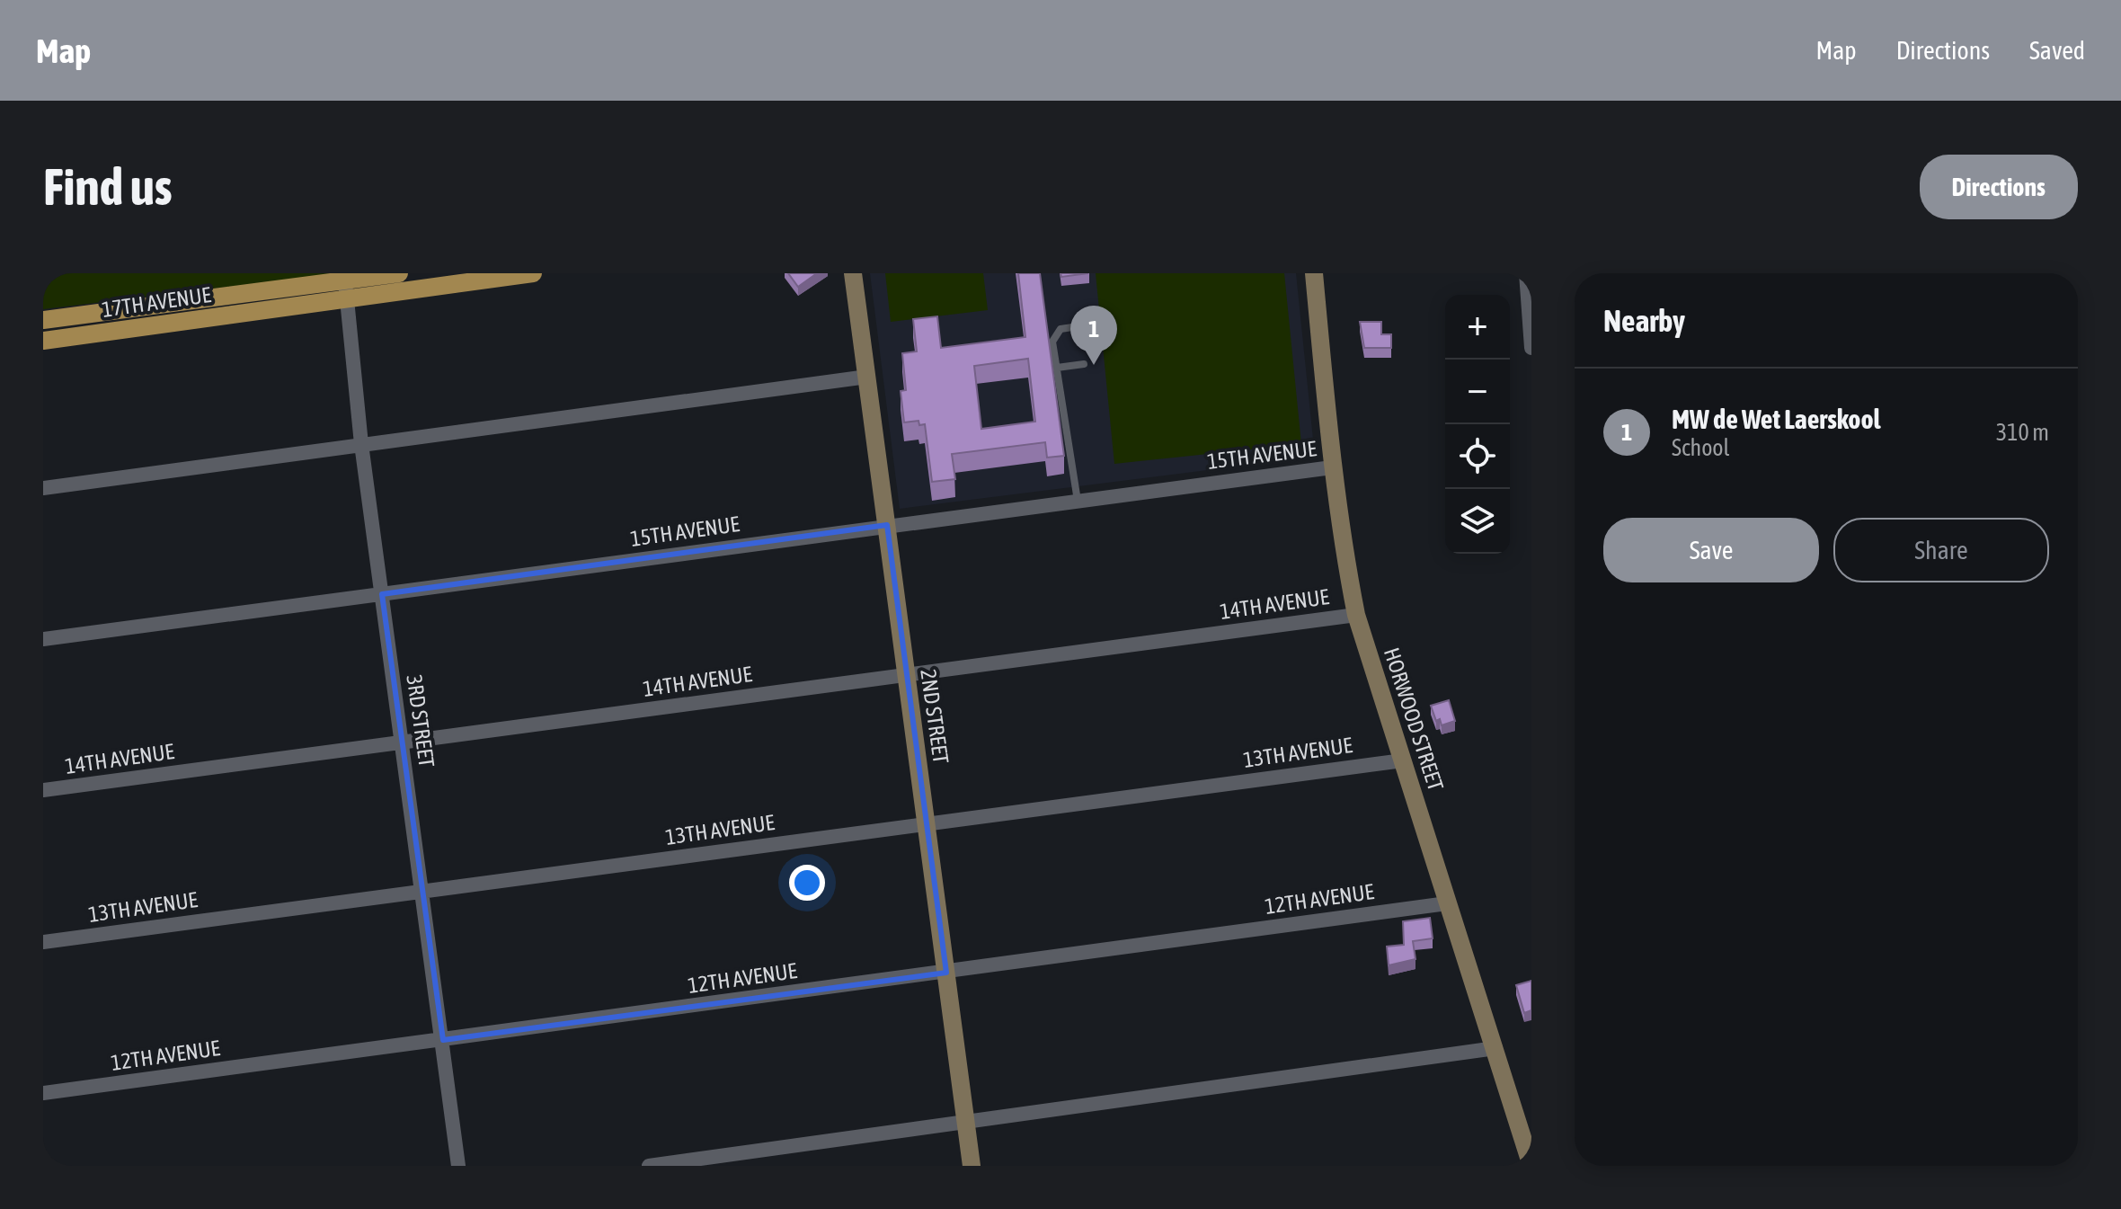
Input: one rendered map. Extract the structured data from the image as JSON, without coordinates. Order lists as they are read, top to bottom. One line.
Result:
{"streets":{"main road":["17TH AVENUE","2ND STREET","HORWOOD STREET"],"street":["15TH AVENUE","14TH AVENUE","3RD STREET","13TH AVENUE","12TH AVENUE"]},"crossings":[["17TH AVENUE","3RD STREET"],["15TH AVENUE","2ND STREET"],["15TH AVENUE","HORWOOD STREET"],["15TH AVENUE","3RD STREET"],["14TH AVENUE","2ND STREET"],["14TH AVENUE","HORWOOD STREET"],["14TH AVENUE","3RD STREET"],["2ND STREET","13TH AVENUE"],["2ND STREET","12TH AVENUE"],["HORWOOD STREET","13TH AVENUE"],["HORWOOD STREET","12TH AVENUE"],["3RD STREET","13TH AVENUE"],["3RD STREET","12TH AVENUE"]],"page":{"header":"Map","nav":["Map","Directions","Saved"],"buttons":["Directions",["Save","Share"]],"title":"Find us","heading":"Nearby","map_buttons":["+","−"],"pins":"1","list":[{"mark":"1","name":"MW de Wet Laerskool","note":"School","value":"310 m"}]}}
